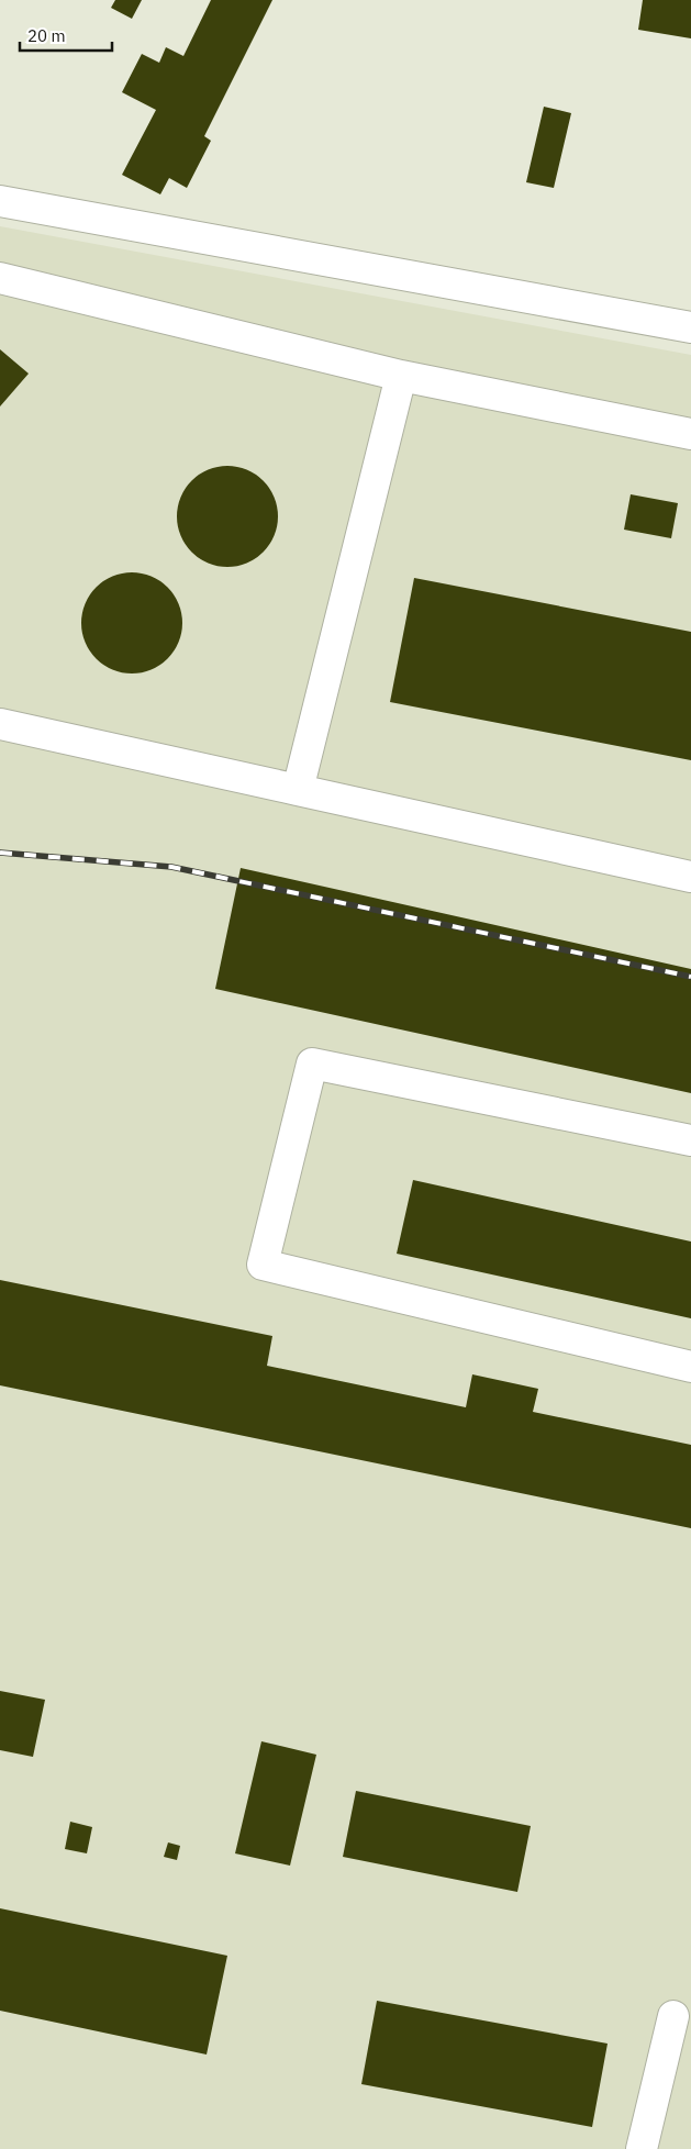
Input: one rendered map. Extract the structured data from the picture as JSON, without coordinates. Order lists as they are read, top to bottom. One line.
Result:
{"scale_bar":"20 m"}
